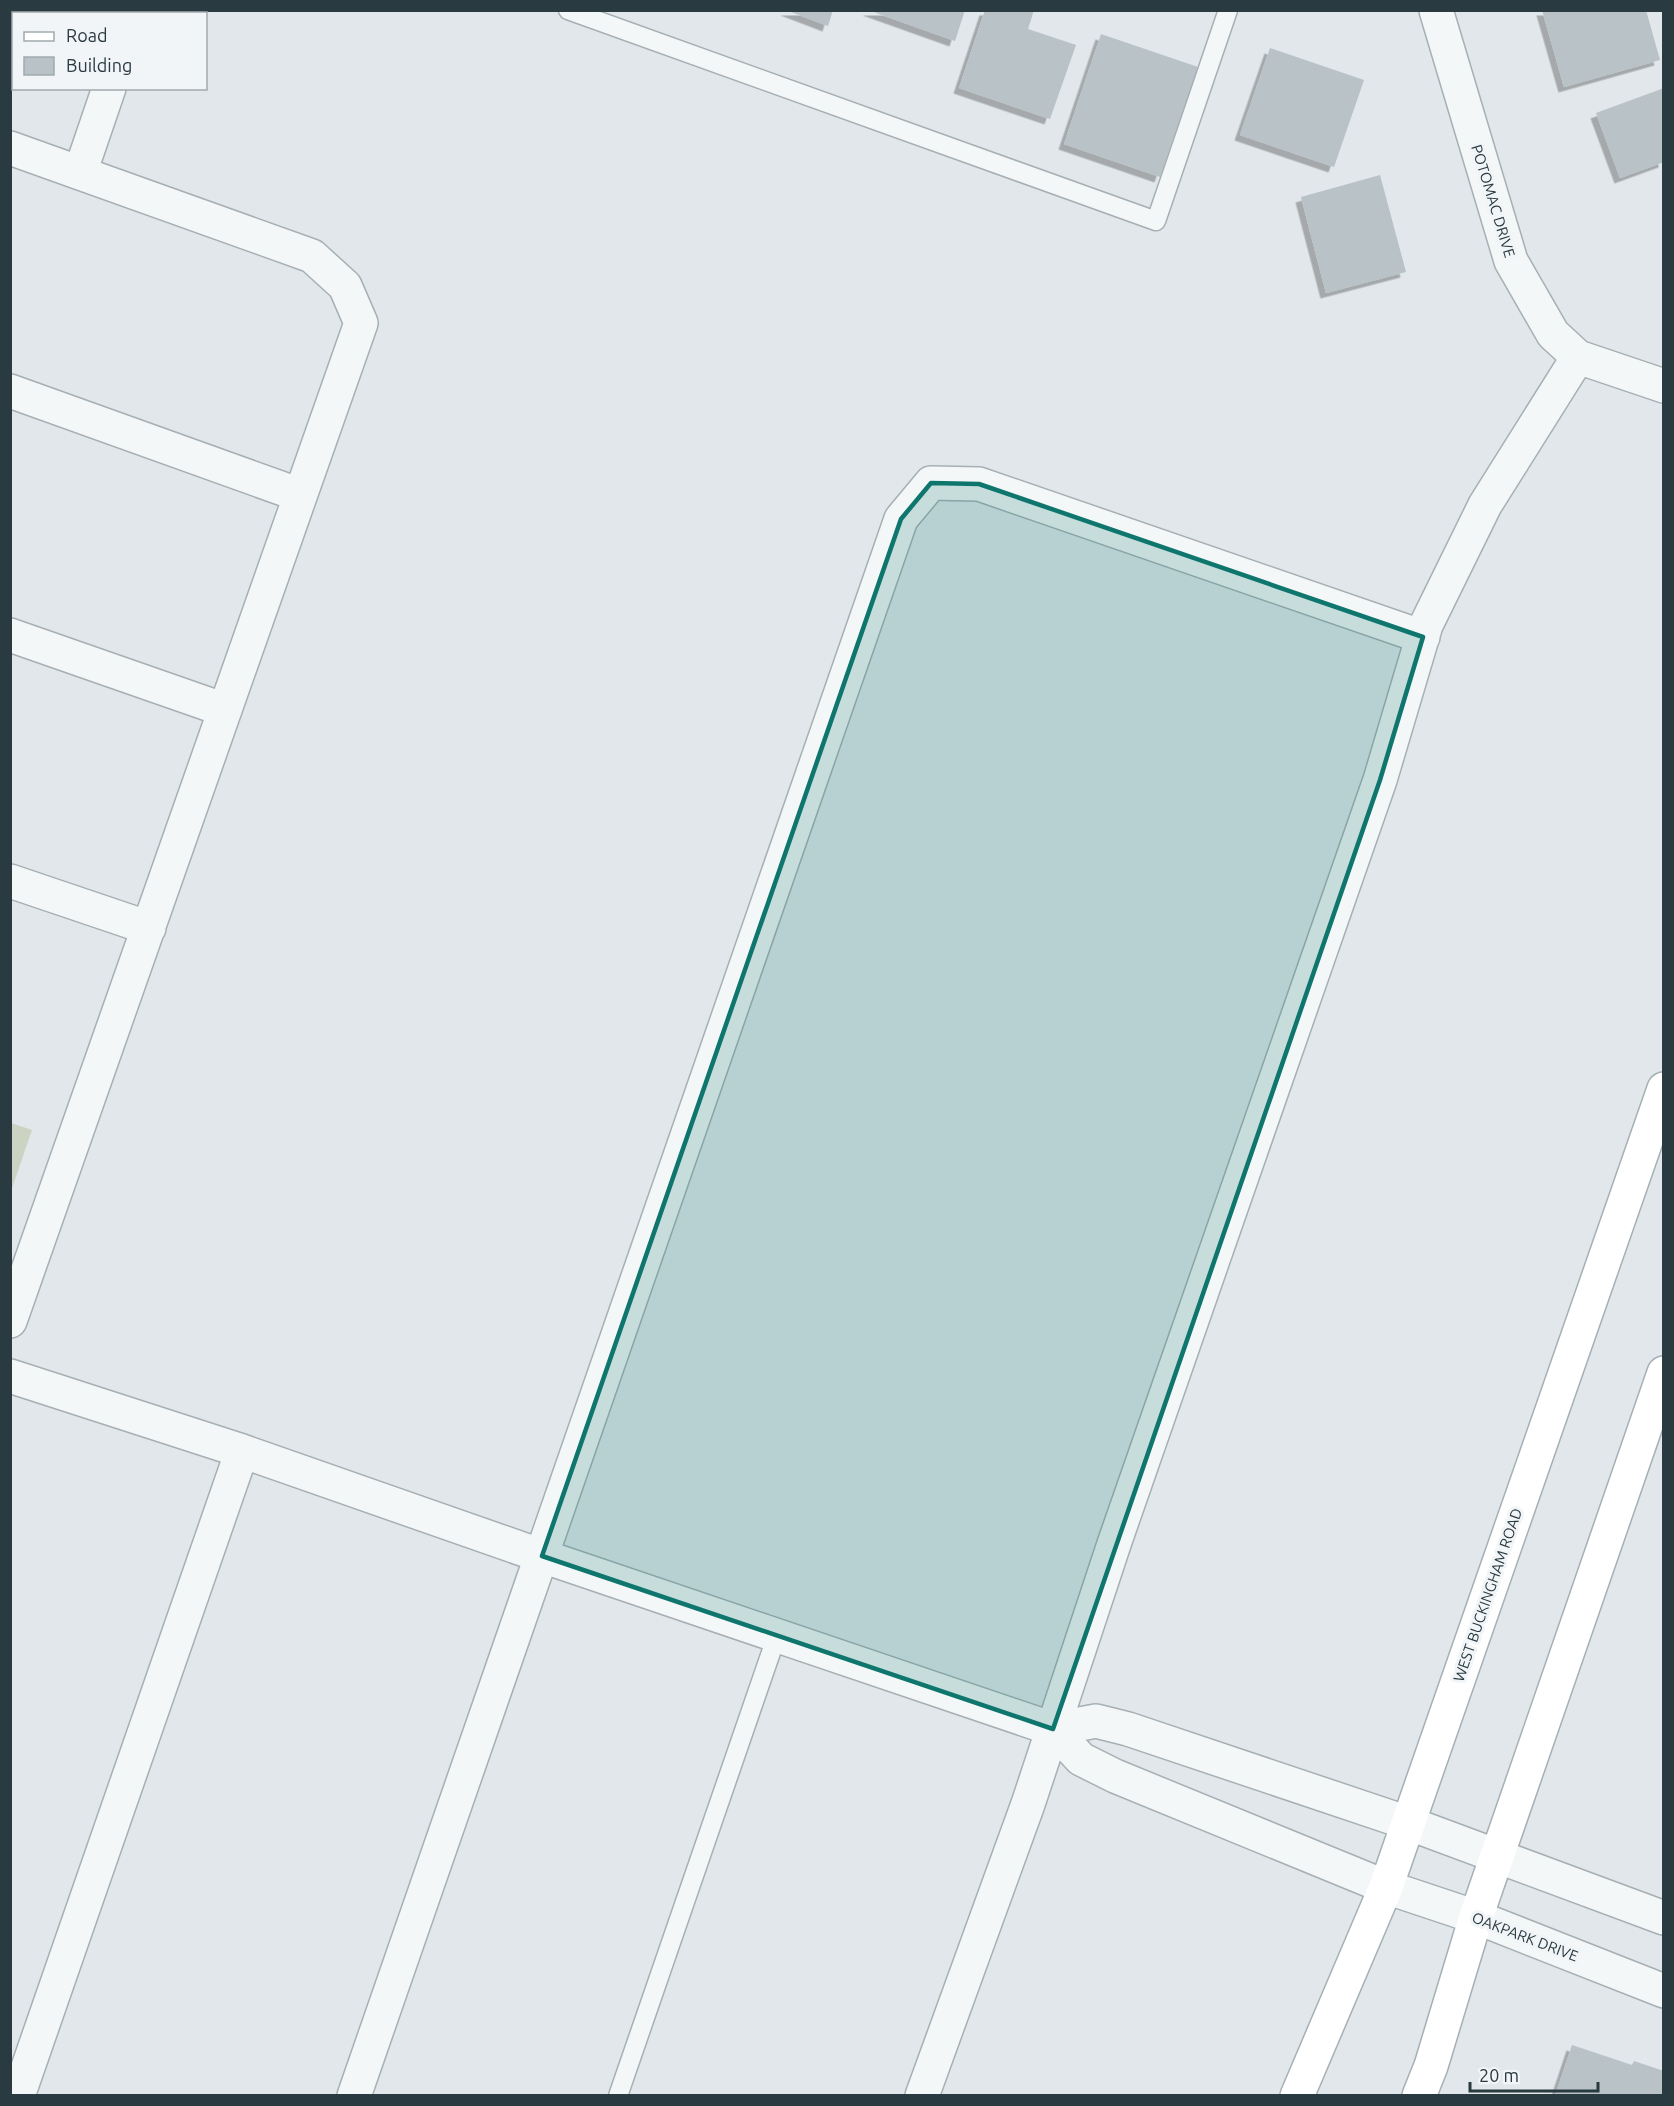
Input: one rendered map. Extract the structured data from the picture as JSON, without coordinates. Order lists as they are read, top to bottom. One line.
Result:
{"streets":{"main road":["WEST BUCKINGHAM ROAD"],"street":["POTOMAC DRIVE","OAKPARK DRIVE"]},"crossings":[["WEST BUCKINGHAM ROAD","OAKPARK DRIVE"]],"legend":["Road","Building"],"scale_bar":"20 m"}
